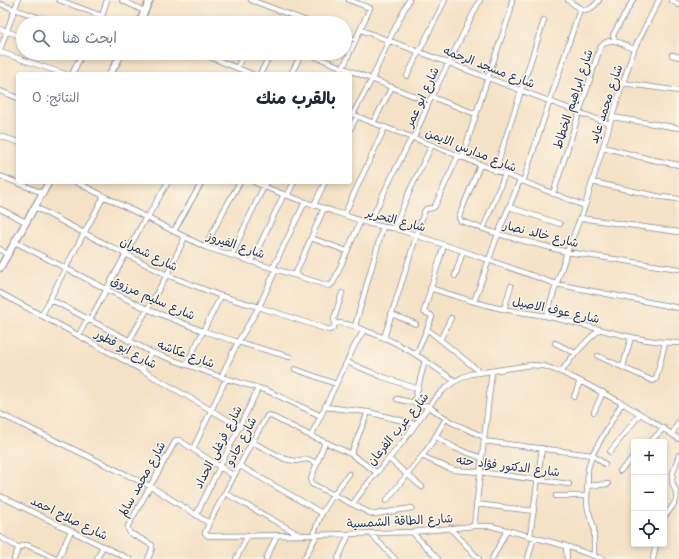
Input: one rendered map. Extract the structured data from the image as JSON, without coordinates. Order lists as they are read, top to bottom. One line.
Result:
{"streets":{"street":["شارع مسجد الرحمه","شارع ابو عمر","شارع ابراهيم الخطاط","شارع محمد عايد","شارع مدارس الايمن","شارع التحرير","شارع خالد نصار","شارع الفيروز","شارع شمران","شارع سليم مرزوق","شارع عوف الاصيل","شارع ابو قطور","شارع عكاشه","شارع عرب الفرعان","شارع جادو","شارع فرغلى الحداد","شارع الدكتور فؤاد حته","شارع محمد سالم","شارع صلاح احمد","شارع الطاقة الشمسية"]},"crossings":[["شارع مسجد الرحمه","شارع ابو عمر"],["شارع مسجد الرحمه","شارع ابراهيم الخطاط"],["شارع مسجد الرحمه","شارع محمد عايد"],["شارع ابو عمر","شارع مدارس الايمن"],["شارع ابو عمر","شارع التحرير"],["شارع ابراهيم الخطاط","شارع مدارس الايمن"],["شارع محمد عايد","شارع مدارس الايمن"],["شارع محمد عايد","شارع التحرير"],["شارع محمد عايد","شارع خالد نصار"],["شارع محمد عايد","شارع عوف الاصيل"],["شارع مدارس الايمن","شارع خالد نصار"],["شارع التحرير","شارع الفيروز"],["شارع ابو قطور","شارع فرغلى الحداد"],["شارع عكاشه","شارع فرغلى الحداد"],["شارع عرب الفرعان","شارع جادو"],["شارع جادو","شارع محمد سالم"],["شارع جادو","شارع الطاقة الشمسية"],["شارع فرغلى الحداد","شارع محمد سالم"]],"page":{"search":"ابحث هنا","heading":["بالقرب منك","النتائج: 0"],"map_buttons":["+","−"]}}
